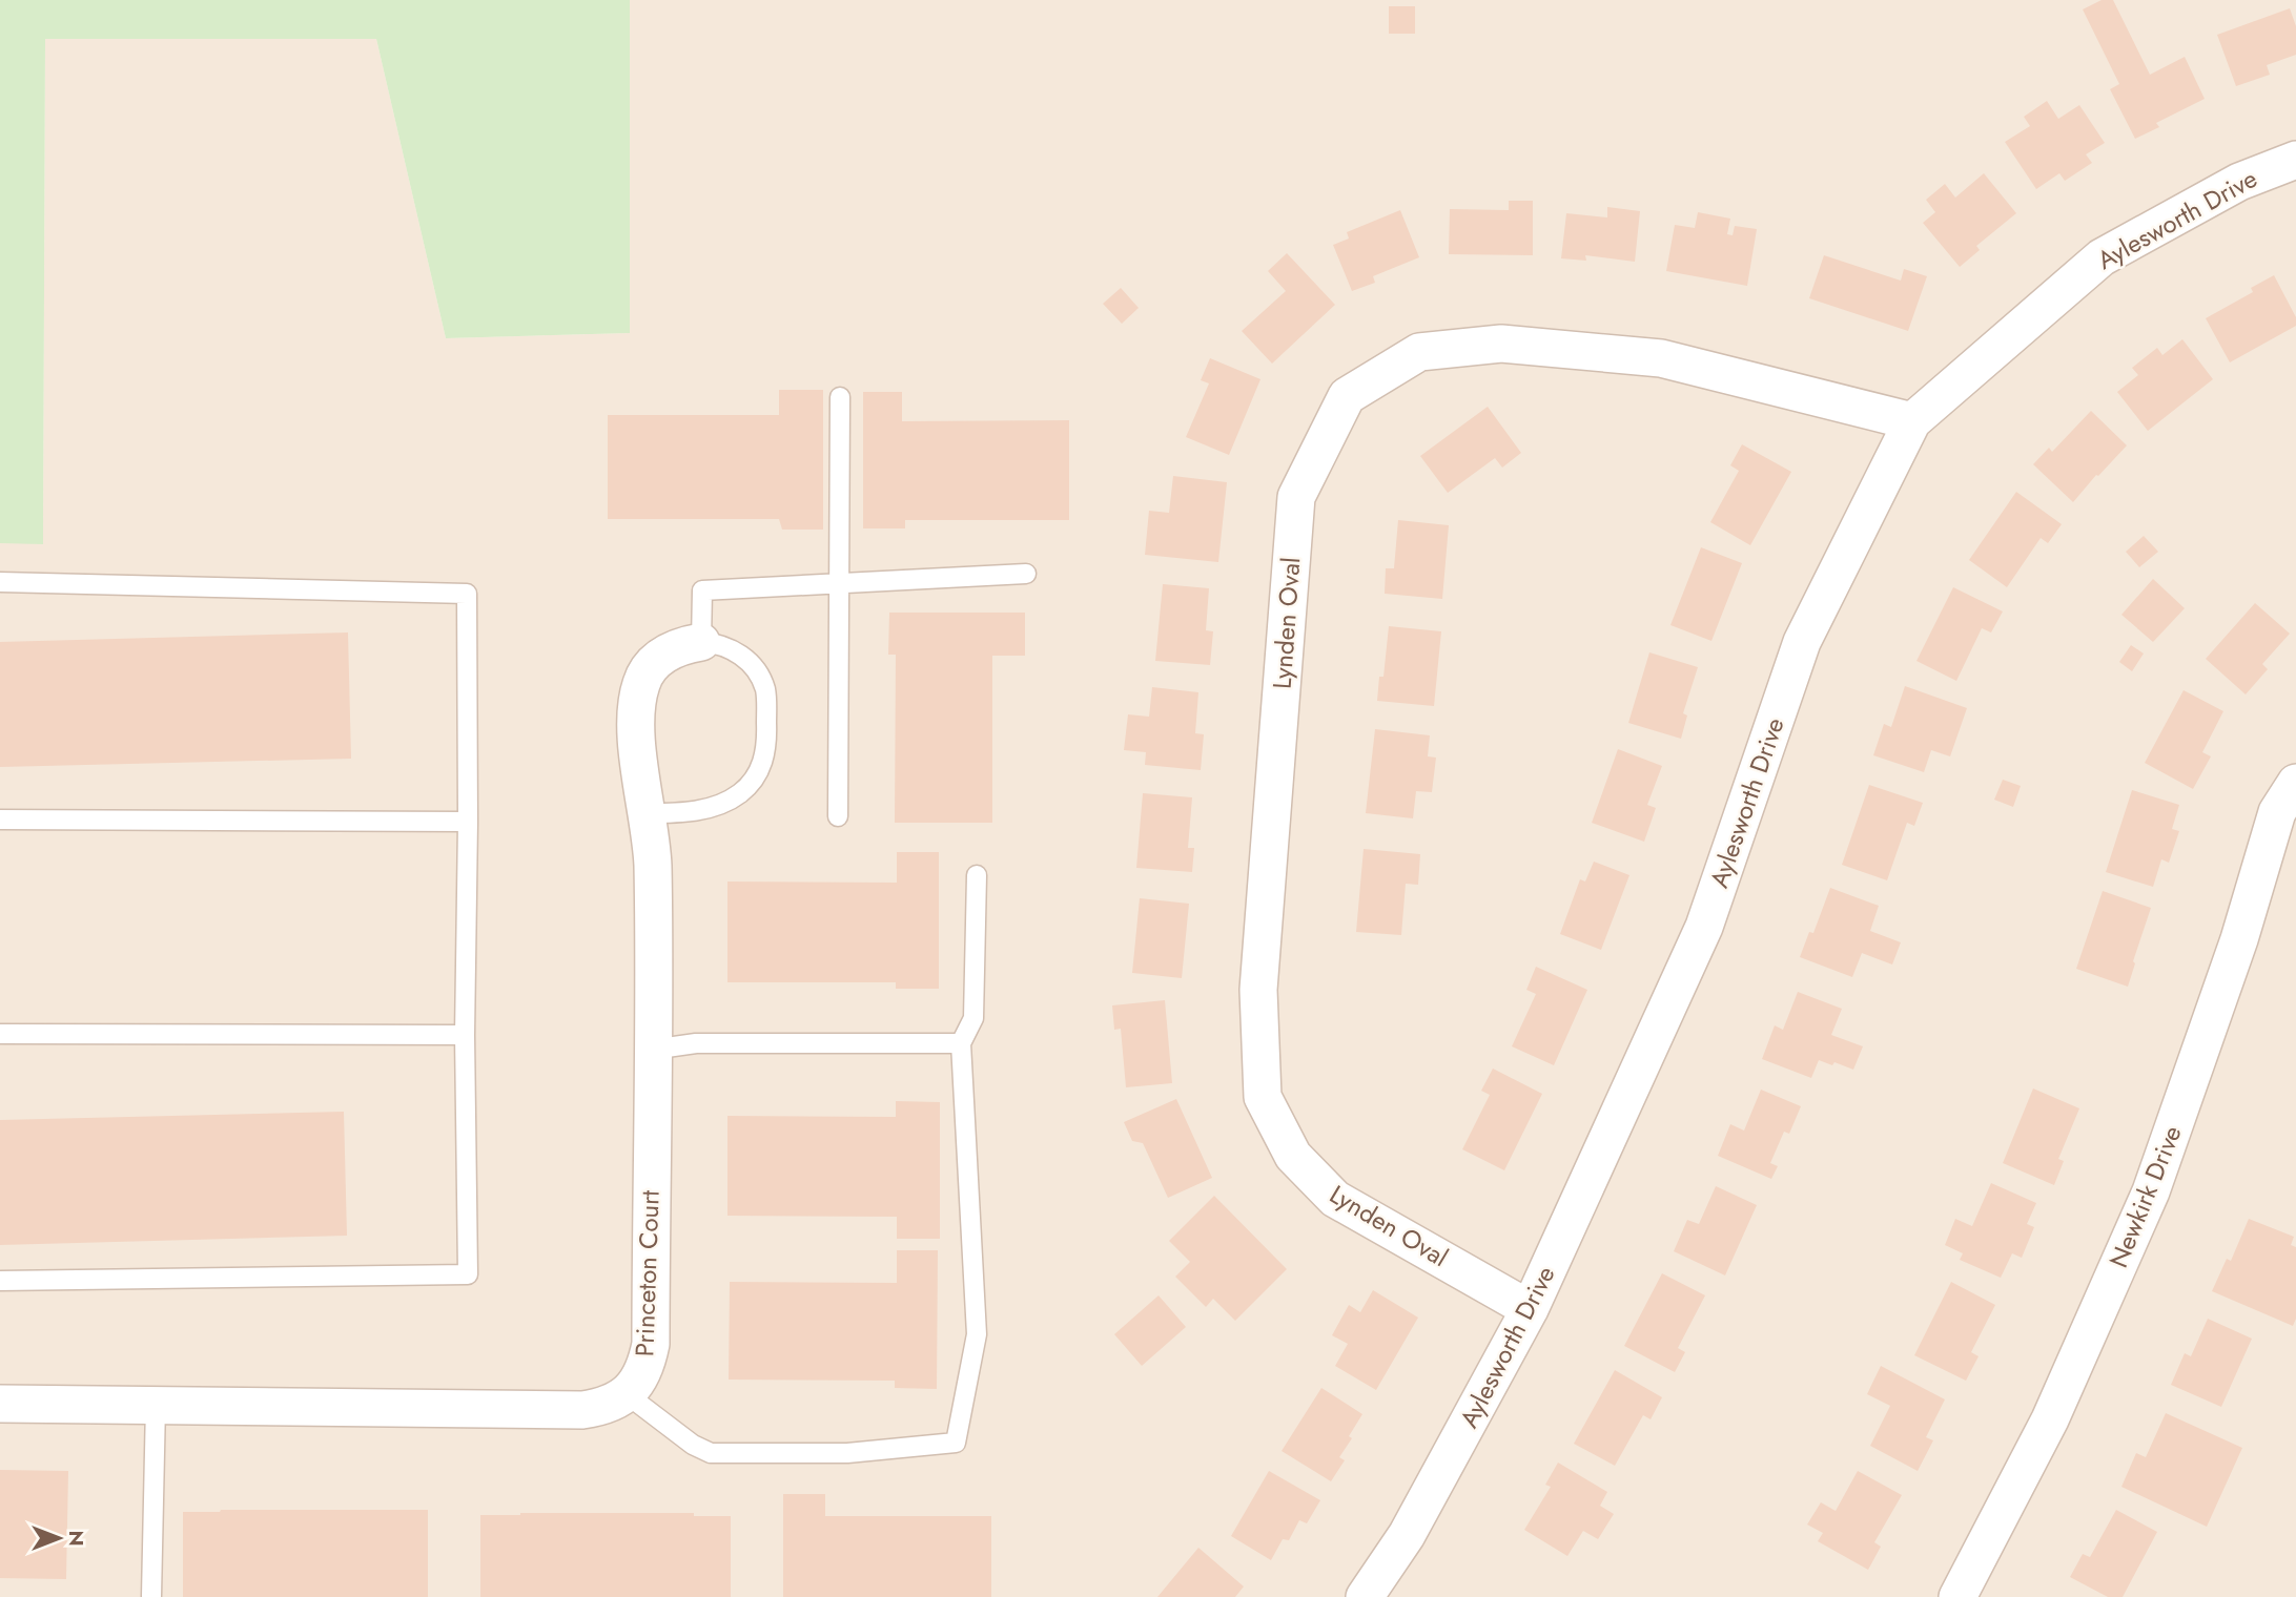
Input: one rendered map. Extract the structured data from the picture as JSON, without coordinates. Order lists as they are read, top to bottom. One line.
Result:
{"streets":{"street":["Aylesworth Drive","Lynden Oval","Newkirk Drive","Princeton Court"]},"crossings":[["Aylesworth Drive","Lynden Oval"]],"north":"right"}
